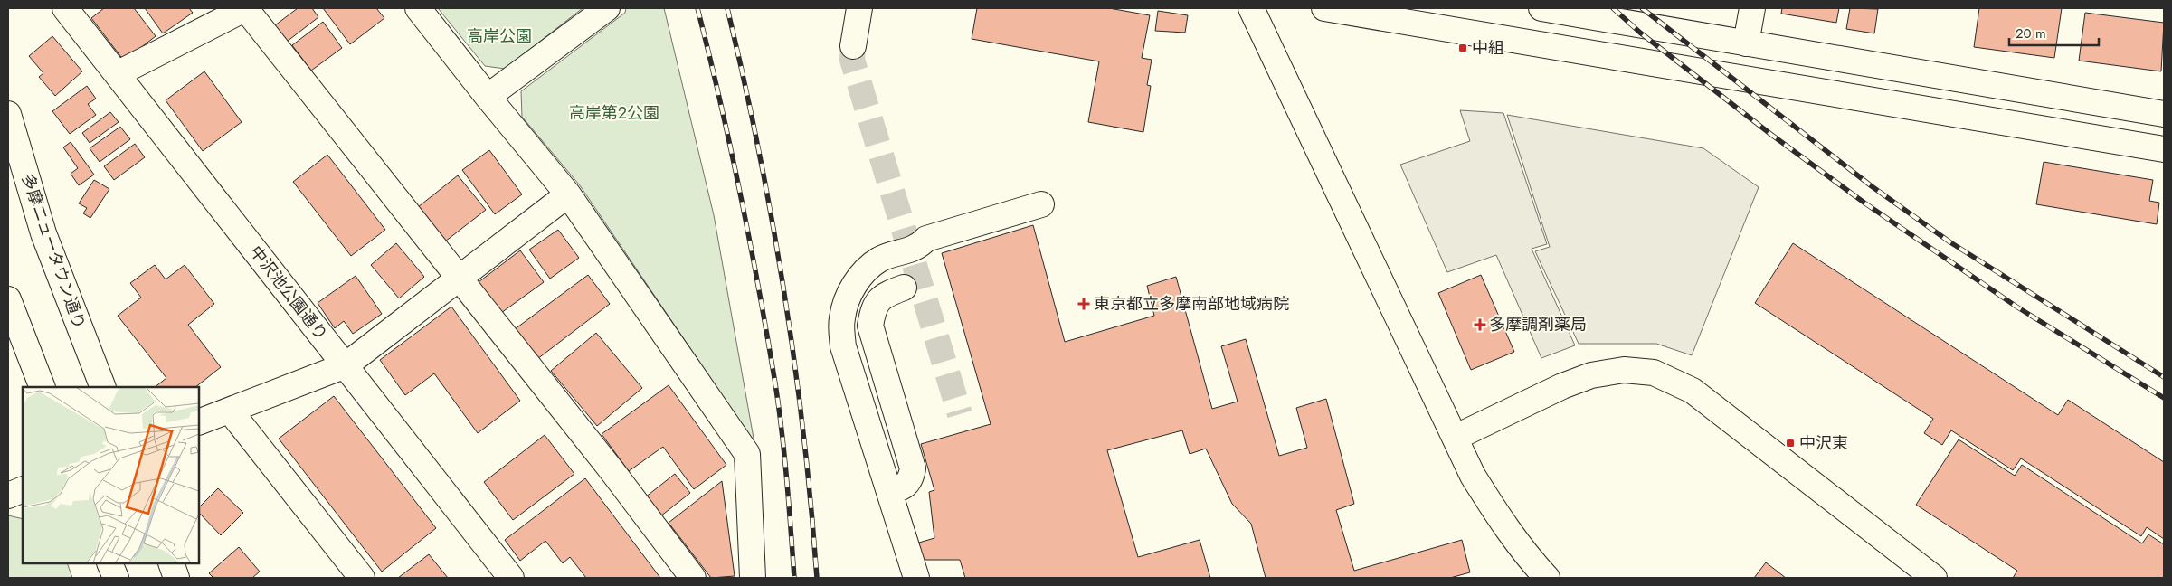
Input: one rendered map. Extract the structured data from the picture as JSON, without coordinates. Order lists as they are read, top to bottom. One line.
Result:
{"streets":{"street":["多摩ニュータウン通り","中沢池公園通り"]},"parks":["高岸公園","高岸第2公園"],"places":{"transit":["中組","中沢東"],"health":["東京都立多摩南部地域病院","多摩調剤薬局"]},"scale_bar":"20 m"}
